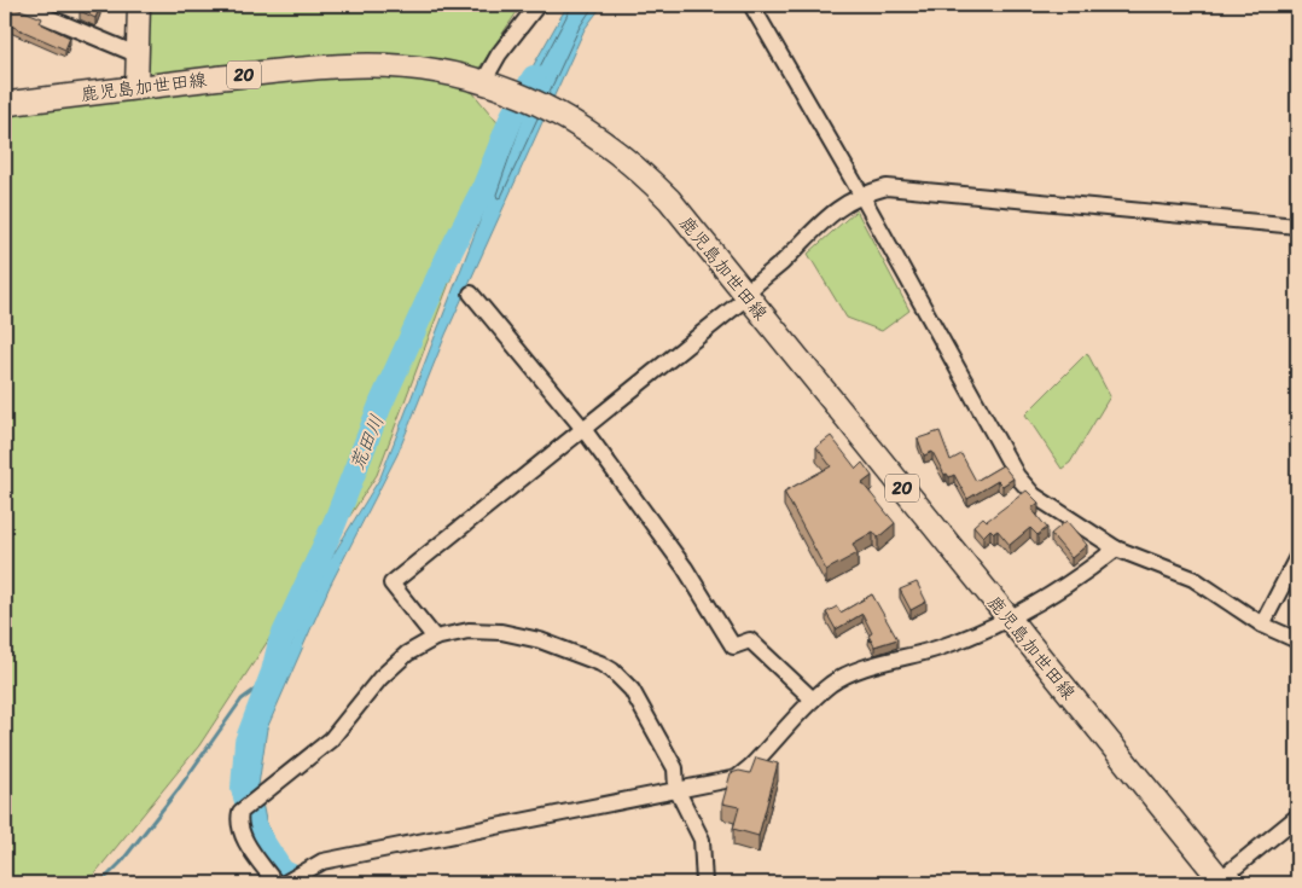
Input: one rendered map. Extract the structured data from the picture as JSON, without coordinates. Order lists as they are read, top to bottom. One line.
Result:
{"streets":{"main road":["20","鹿児島加世田線"]},"water":["荒田川"]}
